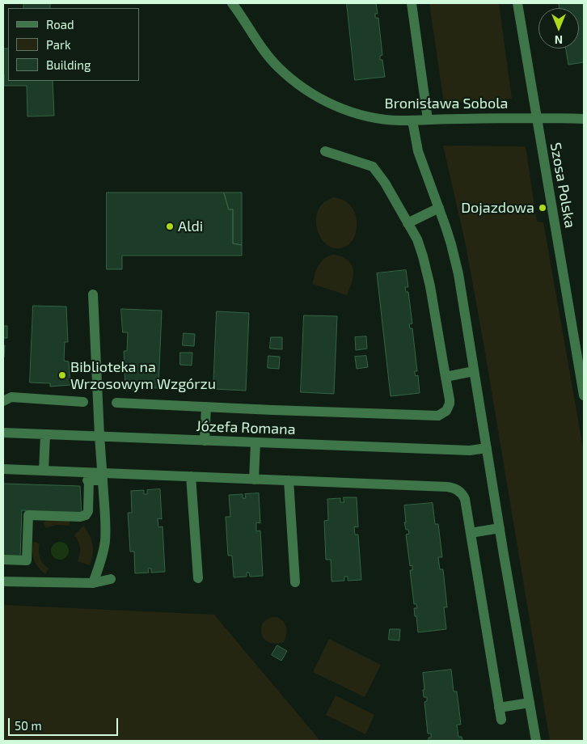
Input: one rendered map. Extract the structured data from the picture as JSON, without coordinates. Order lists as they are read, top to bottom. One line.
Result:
{"streets":{"street":["Bronisława Sobola","Szosa Polska","Józefa Romana"]},"crossings":[["Bronisława Sobola","Szosa Polska"]],"places":["Dojazdowa","Aldi","Biblioteka na Wrzosowym Wzgórzu"],"legend":["Road","Park","Building"],"scale_bar":"50 m","north":"bottom"}
